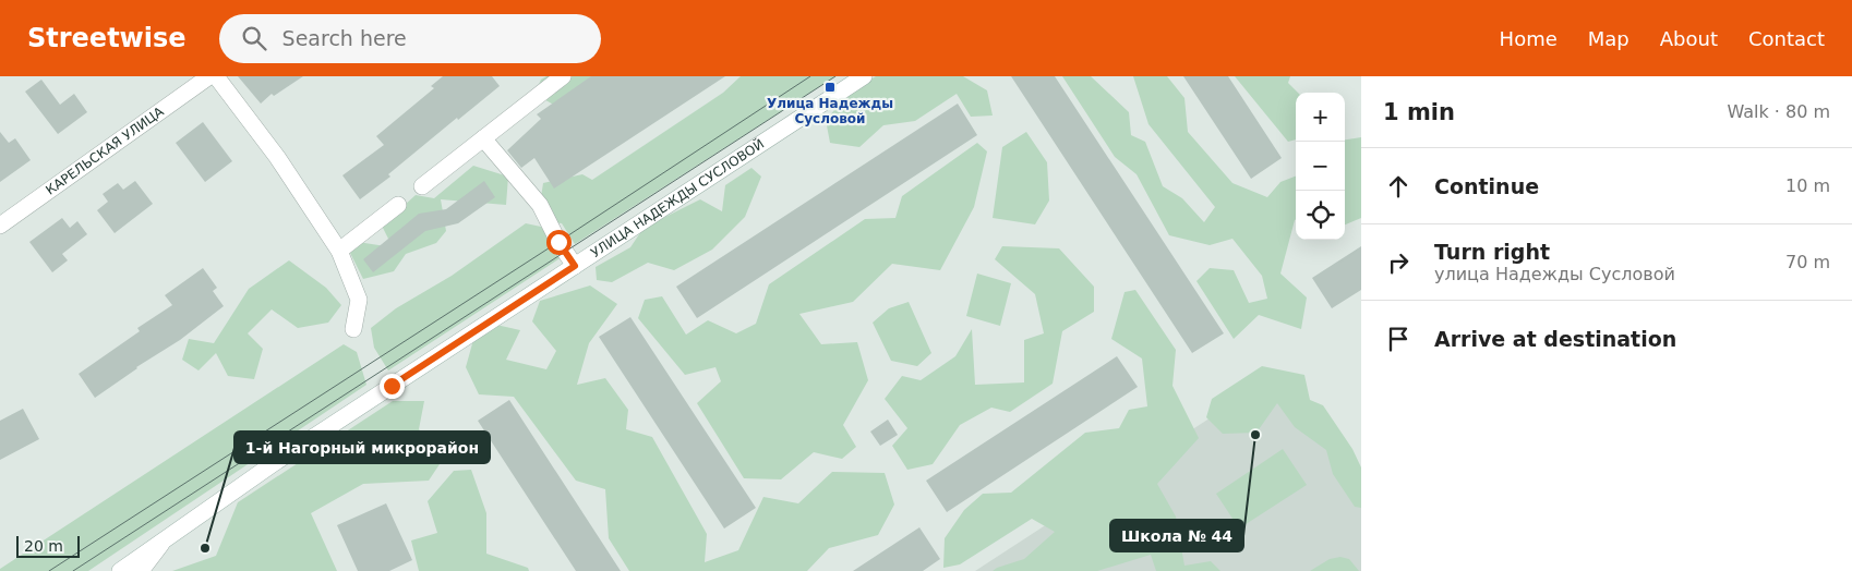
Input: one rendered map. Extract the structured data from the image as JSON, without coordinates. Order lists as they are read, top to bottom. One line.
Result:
{"streets":{"street":["КАРЕЛЬСКАЯ УЛИЦА","УЛИЦА НАДЕЖДЫ СУСЛОВОЙ"]},"places":{"transit":["Улица Надежды Сусловой"],"other":["Школа № 44","1-й Нагорный микрорайон"]},"scale_bar":"20 m","page":{"header":"Streetwise","search":"Search here","nav":["Home","Map","About","Contact"],"heading":["1 min","Walk · 80 m"],"map_buttons":["+","−"],"list":[["Continue","10 m"],["Turn right","улица Надежды Сусловой","70 m"],"Arrive at destination"],"scale":"20 m"}}
